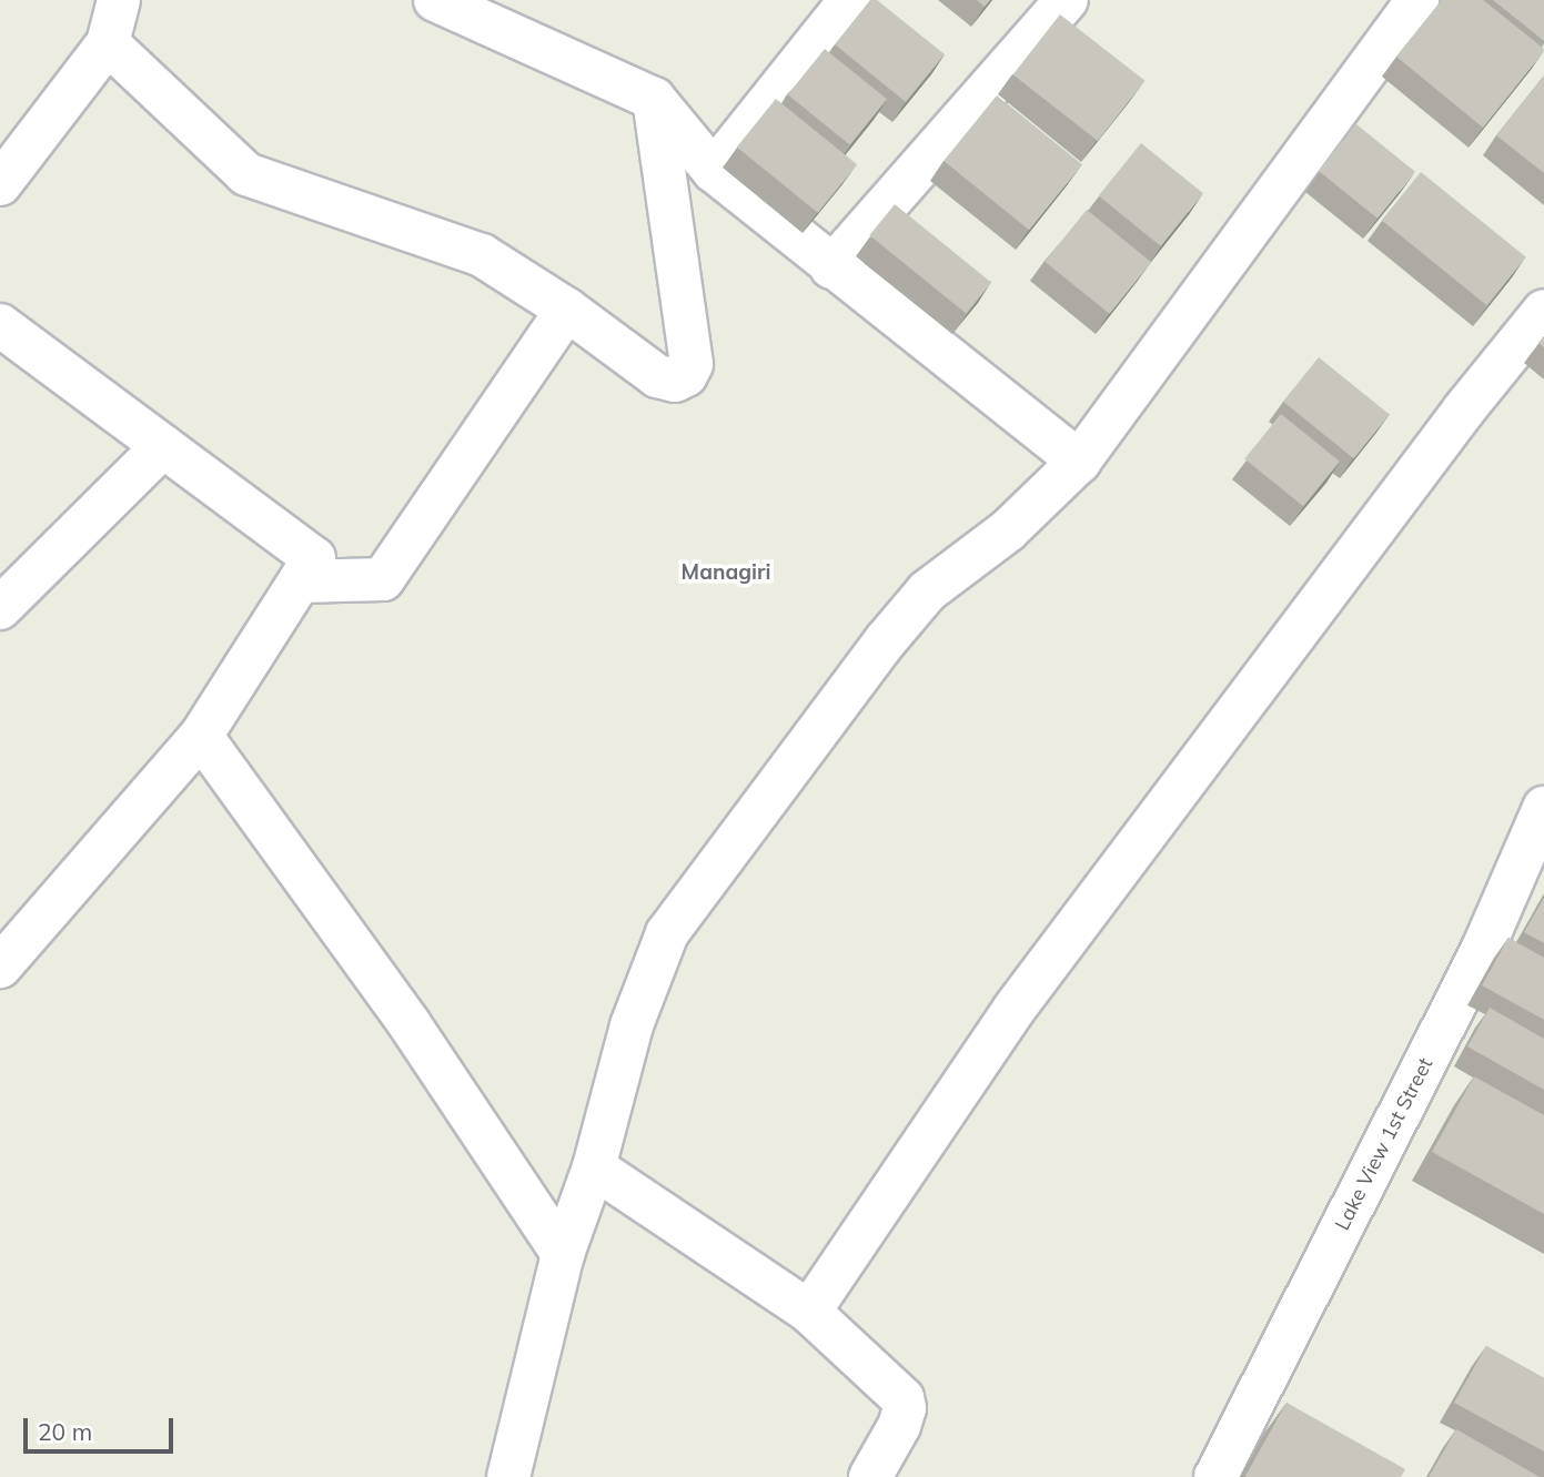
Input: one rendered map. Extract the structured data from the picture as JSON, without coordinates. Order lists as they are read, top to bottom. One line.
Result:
{"streets":{"street":["Lake View 1st Street"]},"districts":["Managiri"],"scale_bar":"20 m"}
